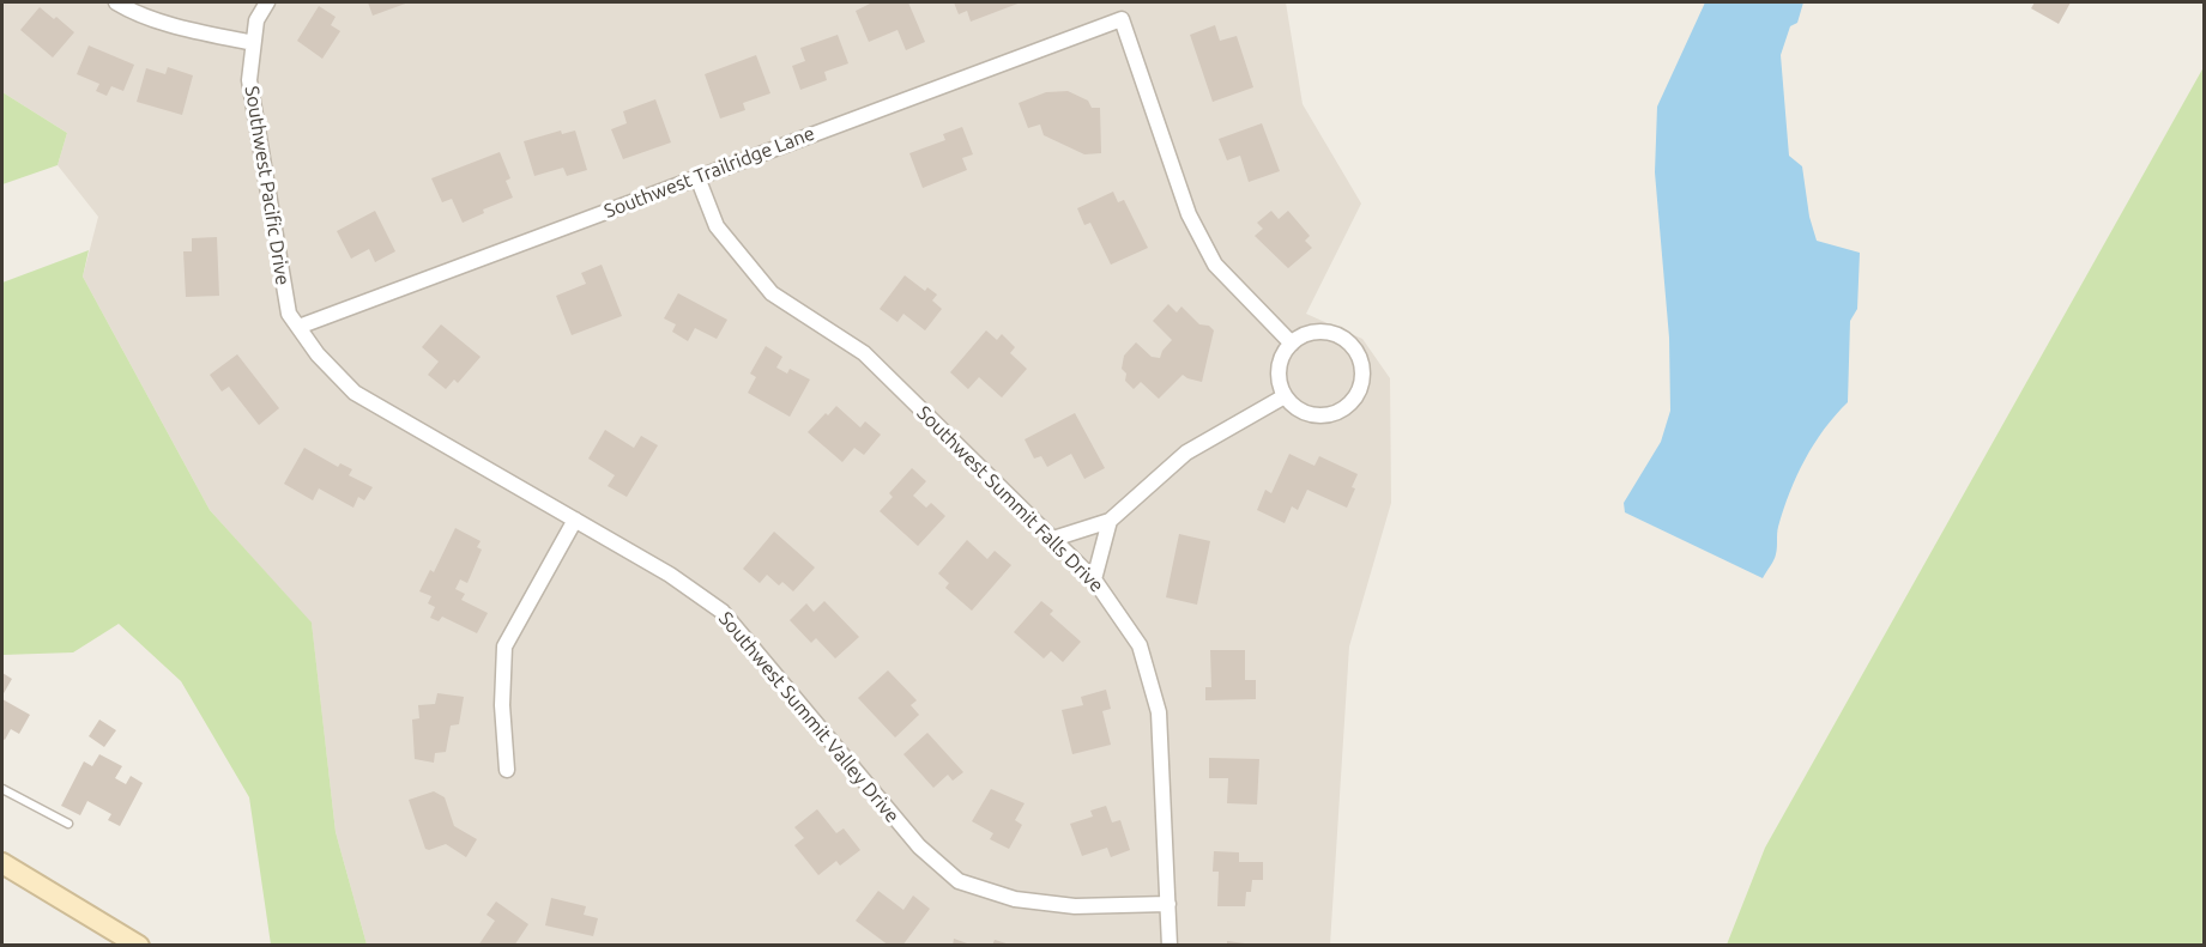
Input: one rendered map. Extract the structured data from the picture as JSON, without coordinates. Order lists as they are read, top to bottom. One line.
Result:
{"streets":{"street":["Southwest Trailridge Lane","Southwest Pacific Drive","Southwest Summit Falls Drive","Southwest Summit Valley Drive"]},"crossings":[["Southwest Trailridge Lane","Southwest Pacific Drive"],["Southwest Trailridge Lane","Southwest Summit Falls Drive"],["Southwest Trailridge Lane","Southwest Summit Valley Drive"],["Southwest Pacific Drive","Southwest Summit Valley Drive"],["Southwest Summit Falls Drive","Southwest Summit Valley Drive"]]}
